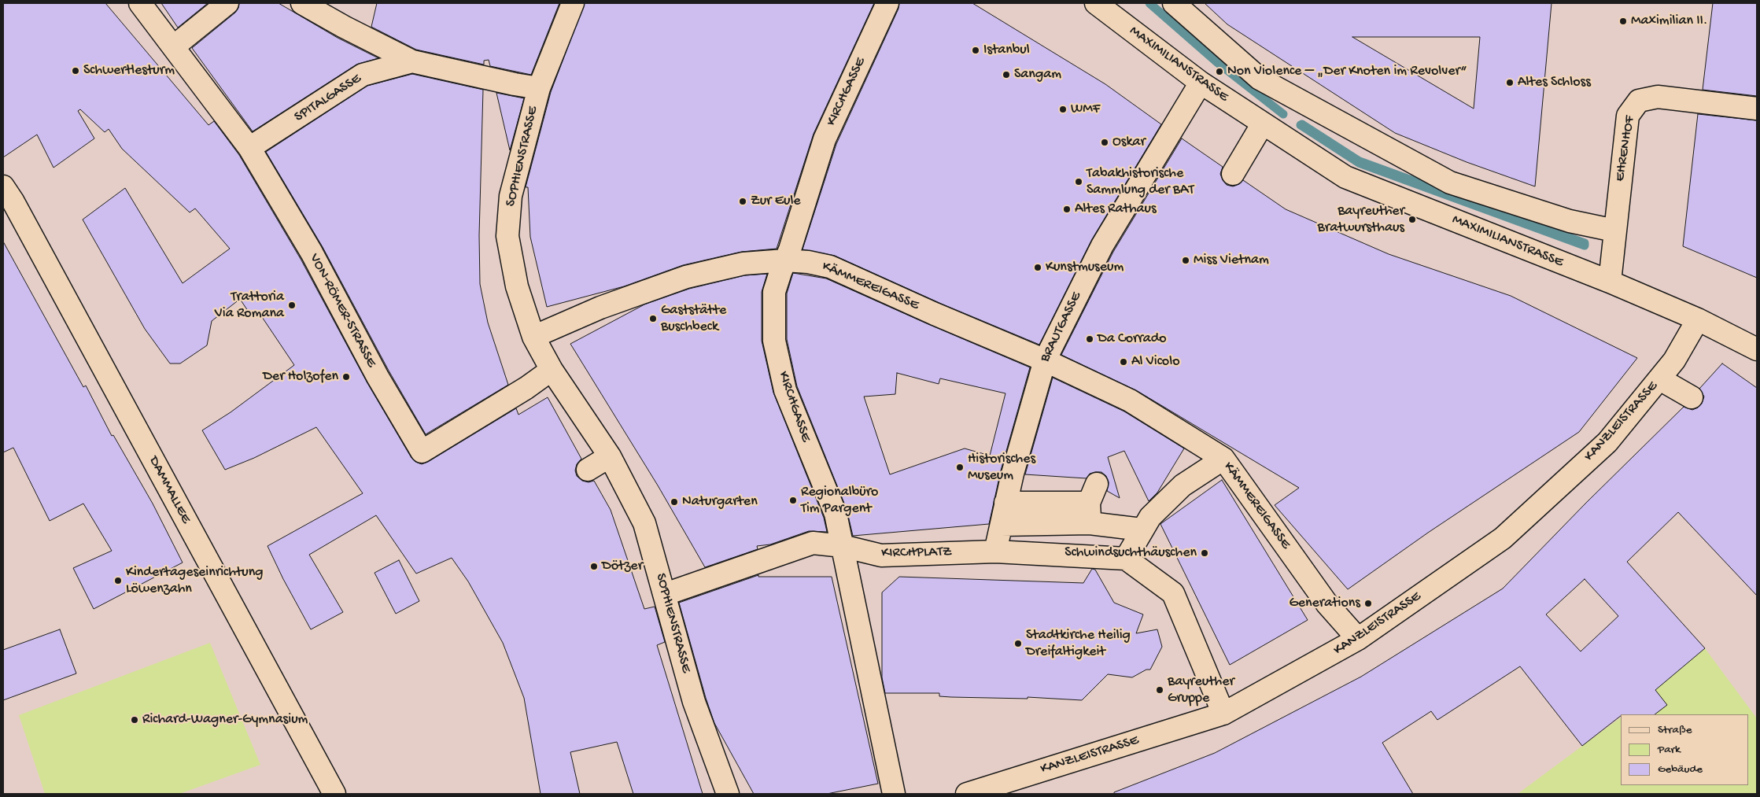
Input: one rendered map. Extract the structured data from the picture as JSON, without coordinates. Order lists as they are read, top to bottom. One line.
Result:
{"streets":{"street":["MAXIMILIANSTRASSE","KIRCHGASSE","SPITALGASSE","EHRENHOF","SOPHIENSTRASSE","KÄMMEREIGASSE","VON-RÖMER-STRASSE","BRAUTGASSE","KANZLEISTRASSE","DAMMALLEE","KIRCHPLATZ"]},"crossings":[["MAXIMILIANSTRASSE","EHRENHOF"],["MAXIMILIANSTRASSE","BRAUTGASSE"],["MAXIMILIANSTRASSE","KANZLEISTRASSE"],["KIRCHGASSE","KÄMMEREIGASSE"],["KIRCHGASSE","KIRCHPLATZ"],["SPITALGASSE","SOPHIENSTRASSE"],["SPITALGASSE","VON-RÖMER-STRASSE"],["SOPHIENSTRASSE","KÄMMEREIGASSE"],["SOPHIENSTRASSE","VON-RÖMER-STRASSE"],["KÄMMEREIGASSE","BRAUTGASSE"],["KÄMMEREIGASSE","KANZLEISTRASSE"],["BRAUTGASSE","KIRCHPLATZ"]],"places":["Maximilian II.","Istanbul","Schwertlesturm","Non Violence – „Der Knoten im Revolver“","Sangam","Altes Schloss","WMF","Oskar","Tabakhistorische Sammlung der BAT","Zur Eule","Altes Rathaus","Bayreuther Bratwursthaus","Miss Vietnam","Kunstmuseum","Trattoria Via Romana","Gaststätte Buschbeck","Da Corrado","Al Vicolo","Der Holzofen","Historisches Museum","Regionalbüro Tim Pargent","Naturgarten","Schwindsuchthäuschen","Dötzer","Kindertageseinrichtung Löwenzahn","Generations","Stadtkirche Heilig Dreifaltigkeit","Bayreuther Gruppe","Richard-Wagner-Gymnasium"],"legend":["Straße","Park","Gebäude"]}
